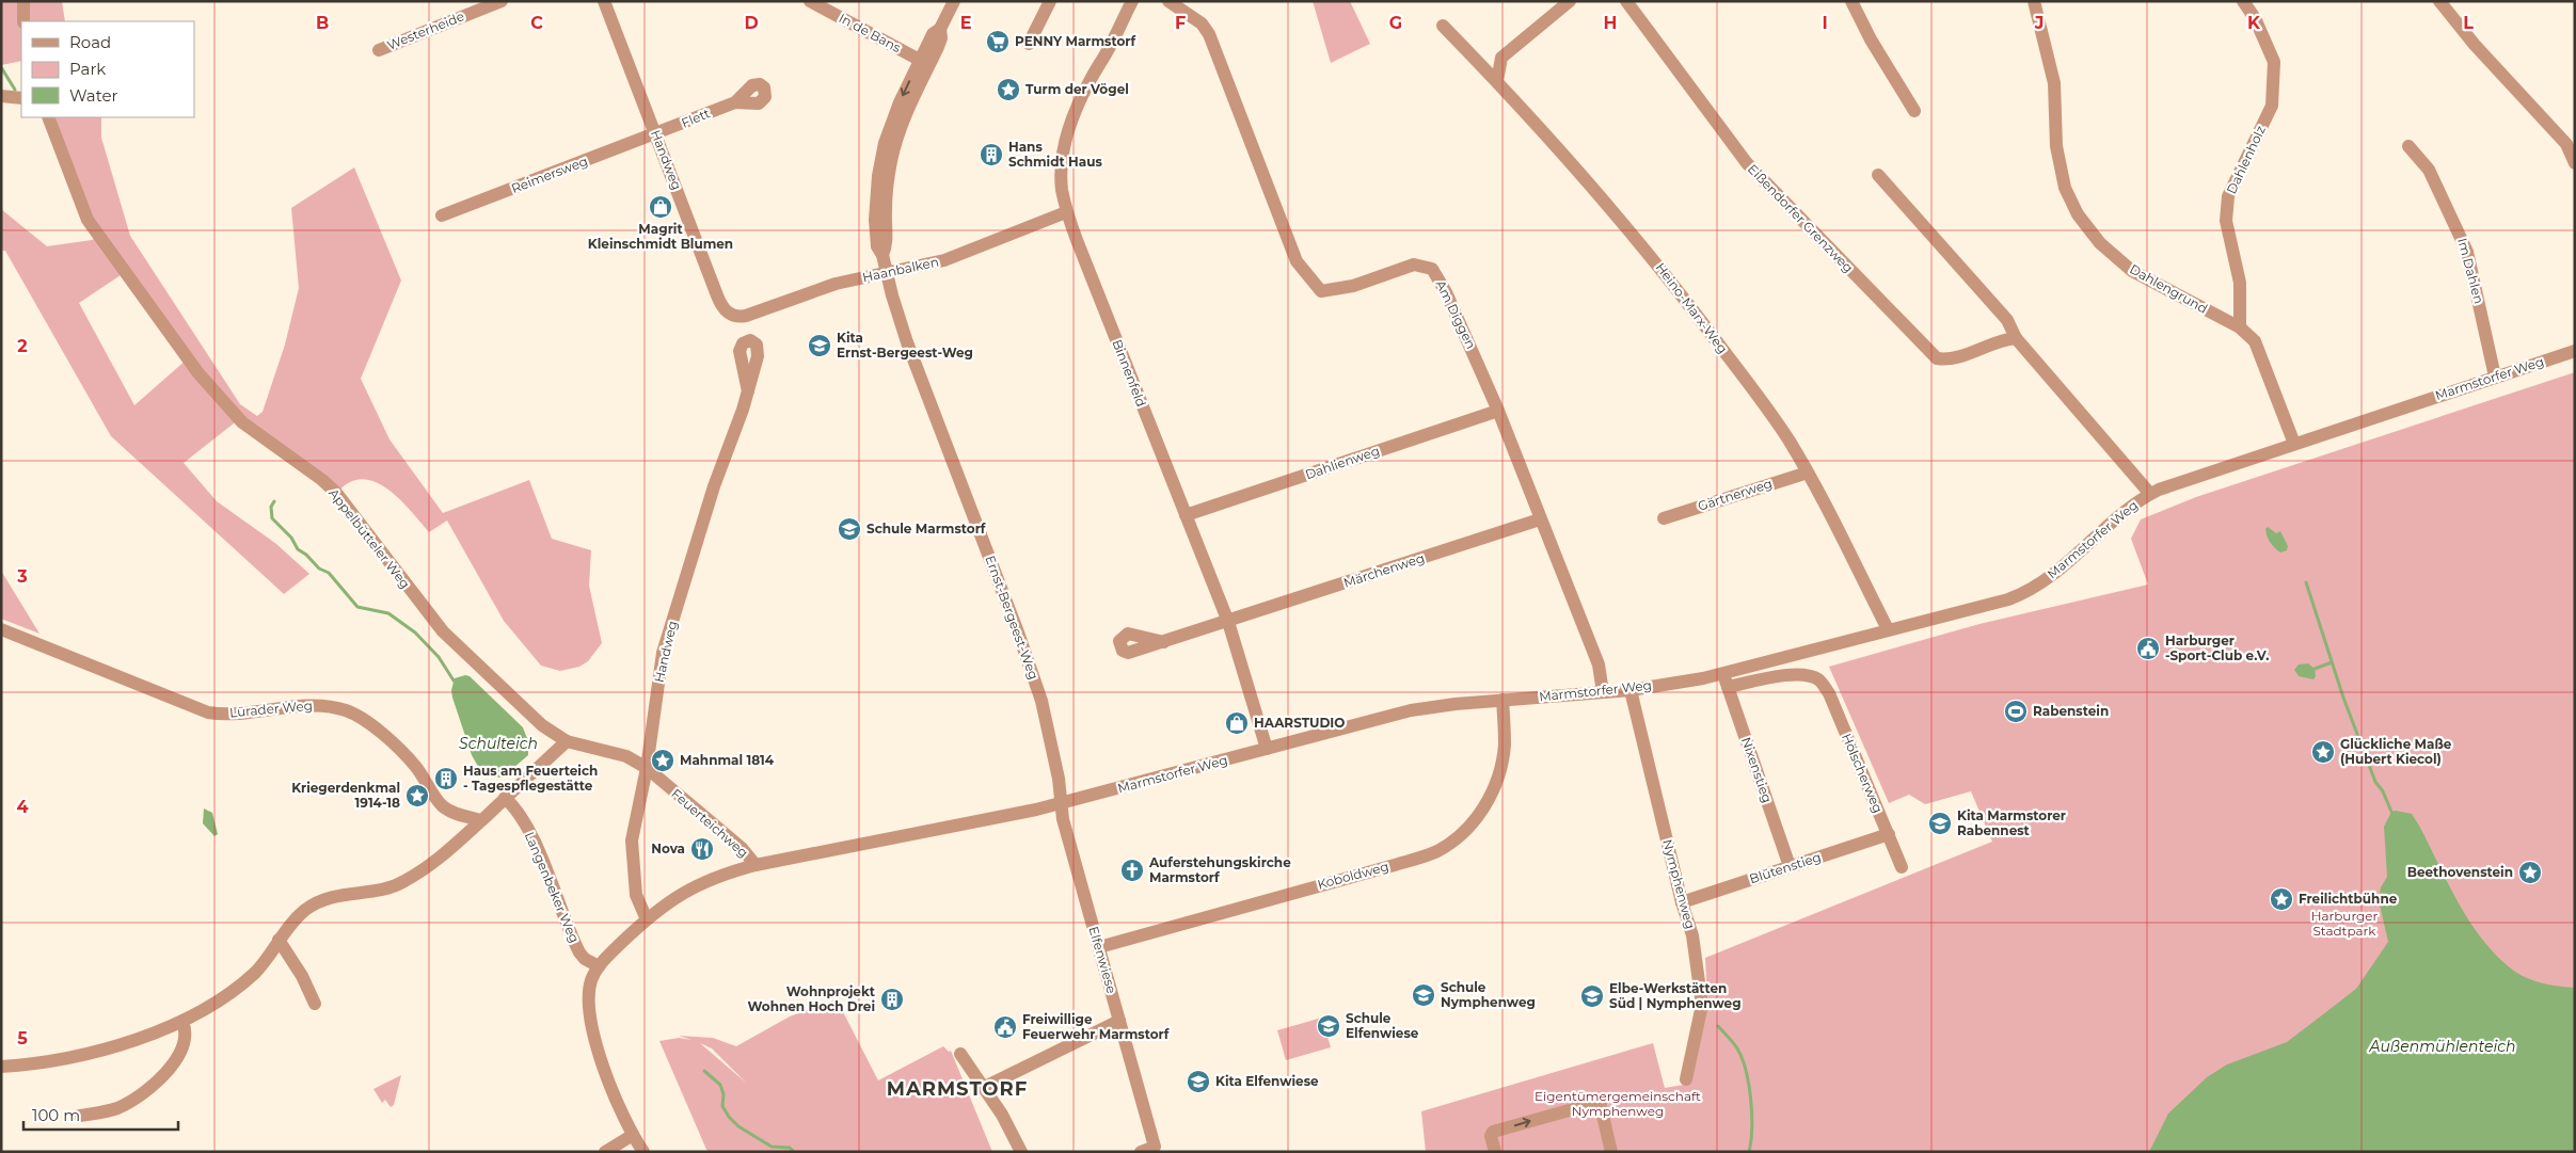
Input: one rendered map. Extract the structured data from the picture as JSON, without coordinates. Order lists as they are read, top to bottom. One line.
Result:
{"streets":{"street":["Westerheide","In de Bans","Flett","Handweg","Dahlenholz","Reimersweg","Eißendorfer Grenzweg","Haanbalken","Im Dahlen","Dahlengrund","Heino-Marx-Weg","Am Diggen","Binnenfeld","Marmstorfer Weg","Dahlienweg","Gärtnerweg","Appelbütteler Weg","Märchenweg","Ernst-Bergeest-Weg","Lürader Weg","Nixenstieg","Hölscherweg","Feuerteichweg","Blütenstieg","Koboldweg","Nymphenweg","Langenbeker Weg","Elfenwiese"]},"crossings":[["In de Bans","Ernst-Bergeest-Weg"],["Flett","Handweg"],["Flett","Reimersweg"],["Handweg","Reimersweg"],["Handweg","Haanbalken"],["Handweg","Marmstorfer Weg"],["Handweg","Feuerteichweg"],["Dahlenholz","Dahlengrund"],["Haanbalken","Binnenfeld"],["Haanbalken","Ernst-Bergeest-Weg"],["Im Dahlen","Marmstorfer Weg"],["Dahlengrund","Marmstorfer Weg"],["Heino-Marx-Weg","Marmstorfer Weg"],["Heino-Marx-Weg","Gärtnerweg"],["Am Diggen","Marmstorfer Weg"],["Am Diggen","Dahlienweg"],["Am Diggen","Märchenweg"],["Binnenfeld","Marmstorfer Weg"],["Binnenfeld","Dahlienweg"],["Binnenfeld","Märchenweg"],["Marmstorfer Weg","Ernst-Bergeest-Weg"],["Marmstorfer Weg","Nixenstieg"],["Marmstorfer Weg","Feuerteichweg"],["Marmstorfer Weg","Koboldweg"],["Marmstorfer Weg","Nymphenweg"],["Marmstorfer Weg","Langenbeker Weg"],["Marmstorfer Weg","Elfenwiese"],["Appelbütteler Weg","Feuerteichweg"],["Ernst-Bergeest-Weg","Elfenwiese"],["Nixenstieg","Hölscherweg"],["Nixenstieg","Blütenstieg"],["Hölscherweg","Blütenstieg"],["Blütenstieg","Nymphenweg"],["Koboldweg","Elfenwiese"]],"districts":["MARMSTORF"],"water":["Schulteich","Außenmühlenteich"],"parks":["Harburger Stadtpark","Eigentümergemeinschaft Nymphenweg"],"places":{"supermarket":["PENNY Marmstorf"],"place":["Turm der Vögel","Glückliche Maße (Hubert Kiecol)","Mahnmal 1814","Kriegerdenkmal 1914-18","Beethovenstein","Freilichtbühne"],"building":["Hans Schmidt Haus","Haus am Feuerteich - Tagespflegestätte","Wohnprojekt Wohnen Hoch Drei"],"shop":["Magrit Kleinschmidt Blumen","HAARSTUDIO"],"school or university":["Kita Ernst-Bergeest-Weg","Schule Marmstorf","Kita Marmstorer Rabennest","Schule Nymphenweg","Elbe-Werkstätten Süd | Nymphenweg","Schule Elfenwiese","Kita Elfenwiese"],"public building":["Harburger -Sport-Club e.V.","Freiwillige Feuerwehr Marmstorf"],"sports":["Rabenstein"],"restaurant":["Nova"],"church":["Auferstehungskirche Marmstorf"]},"legend":["Road","Park","Water"],"scale_bar":"100 m","grid":{"columns":["B","C","D","E","F","G","H","I","J","K","L"],"rows":["2","3","4","5"]}}
